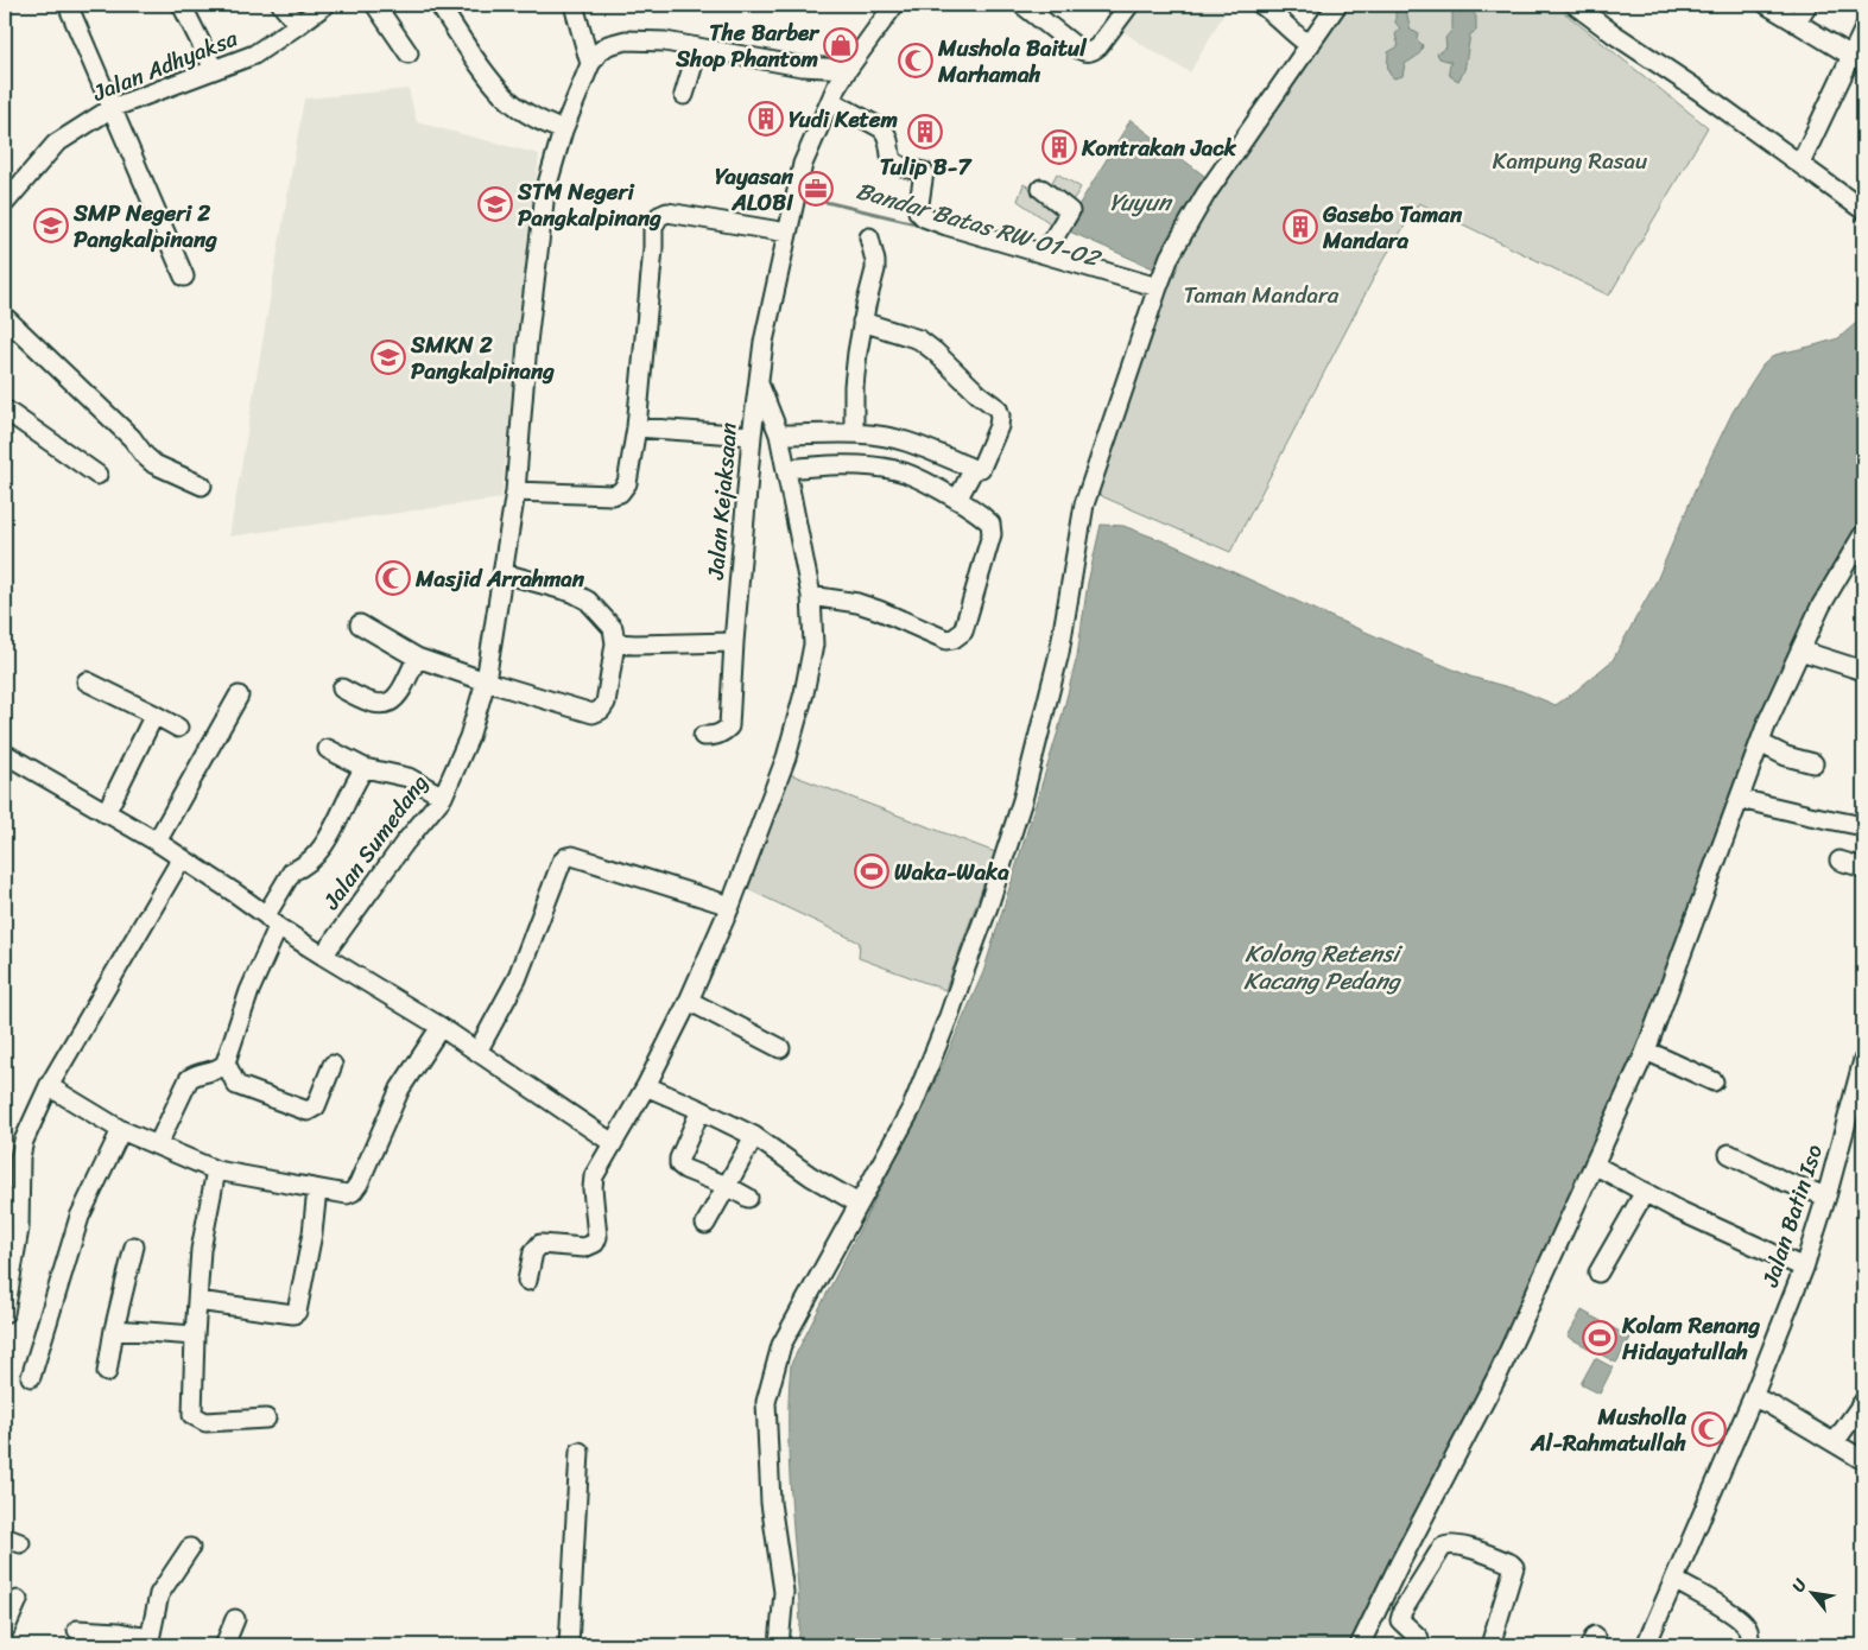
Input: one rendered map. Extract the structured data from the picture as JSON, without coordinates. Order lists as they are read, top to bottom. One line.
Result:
{"streets":{"street":["Jalan Adhyaksa","Jalan Kejaksaan","Jalan Sumedang","Jalan Batin Iso"]},"crossings":[["Jalan Kejaksaan","Jalan Sumedang"]],"water":["Yuyun","Bandar Batas RW 01-02","Kolong Retensi Kacang Pedang"],"parks":["Kampung Rasau","Taman Mandara"],"places":{"shop":["The Barber Shop Phantom"],"mosque":["Mushola Baitul Marhamah","Masjid Arrahman","Musholla Al-Rahmatullah"],"building":["Yudi Ketem","Tulip B-7","Kontrakan Jack","Gasebo Taman Mandara"],"office":["Yayasan ALOBI"],"school or university":["STM Negeri Pangkalpinang","SMP Negeri 2 Pangkalpinang","SMKN 2 Pangkalpinang"],"sports":["Waka-Waka","Kolam Renang Hidayatullah"]},"north":"top left"}
